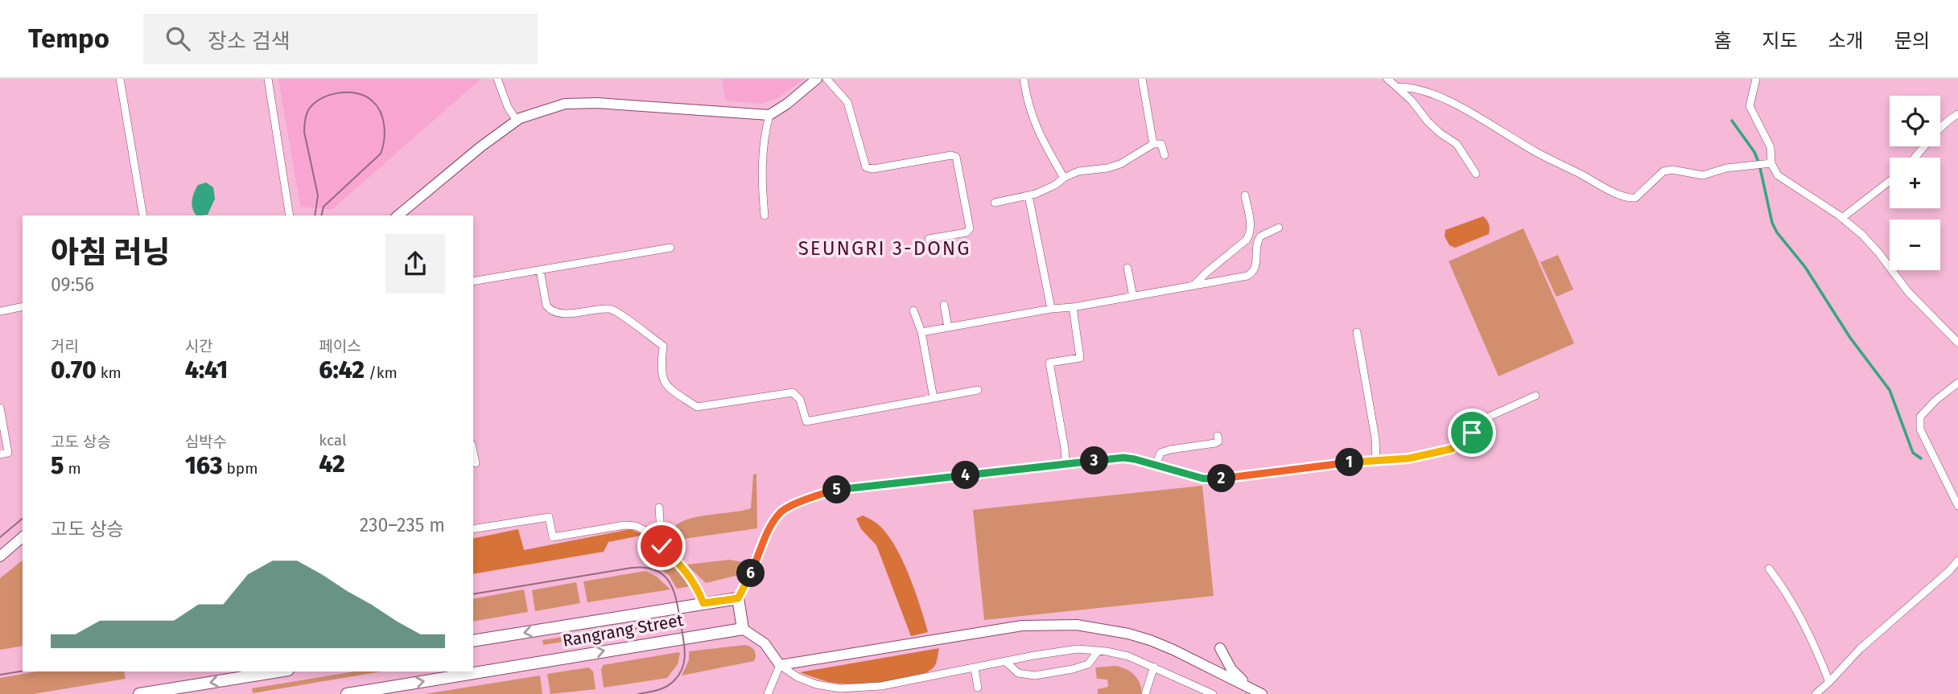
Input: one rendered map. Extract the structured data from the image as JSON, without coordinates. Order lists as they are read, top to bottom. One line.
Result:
{"streets":{"main road":["Rangrang Street"]},"districts":["SEUNGRI 3-DONG"],"page":{"header":"Tempo","search":"장소 검색","nav":["홈","지도","소개","문의"],"map_buttons":["+","−"],"heading":["아침 러닝","09:56"],"stats":[["거리","0.70 km"],["시간","4:41"],["페이스","6:42 /km"],["고도 상승","5 m"],["심박수","163 bpm"],["kcal","42"]],"pins":["3","1","4","2","5","6"],"chart":["고도 상승","230–235 m"]}}
